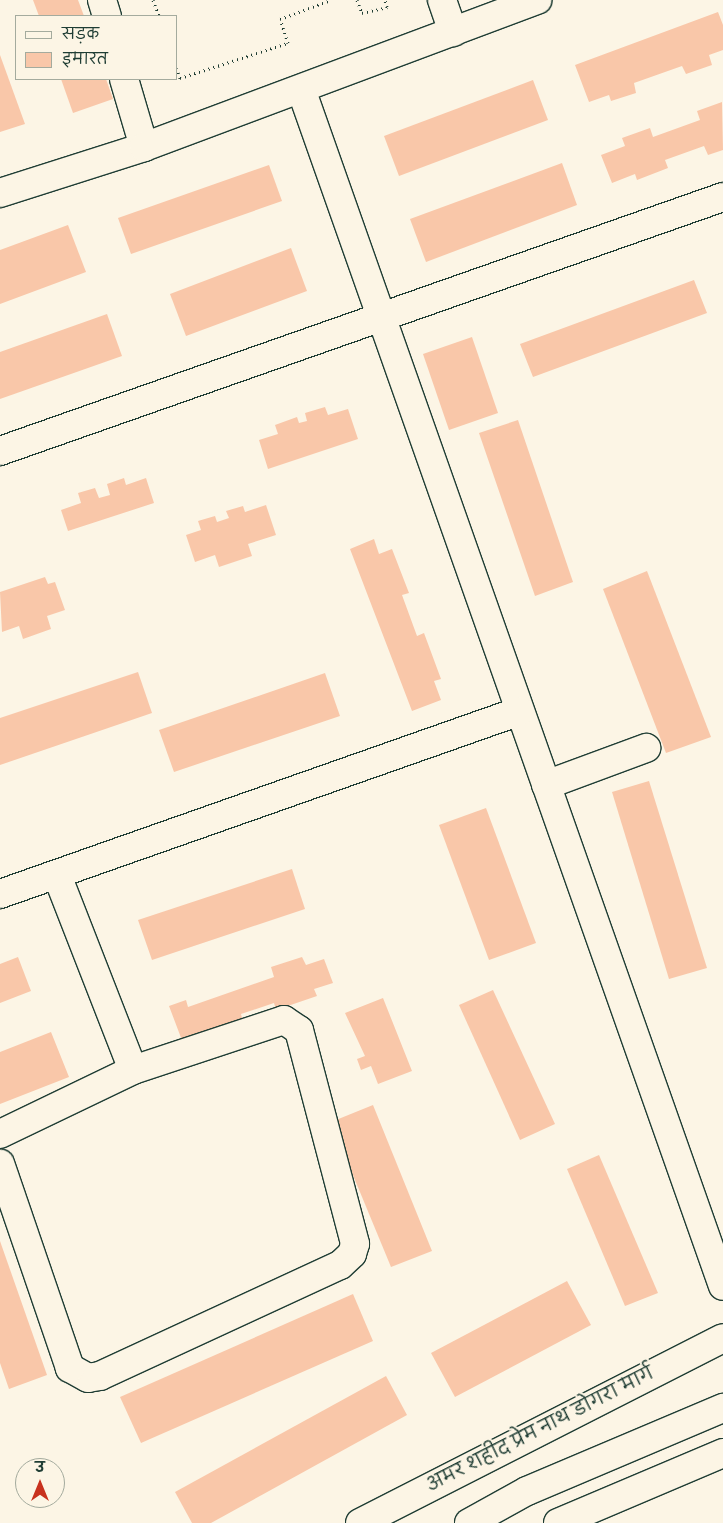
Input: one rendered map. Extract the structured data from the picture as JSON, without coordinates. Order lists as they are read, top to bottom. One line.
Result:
{"streets":{"street":["अमर शहीद प्रेम नाथ डोगरा मार्ग"]},"legend":["सड़क","इमारत"],"north":"top"}
